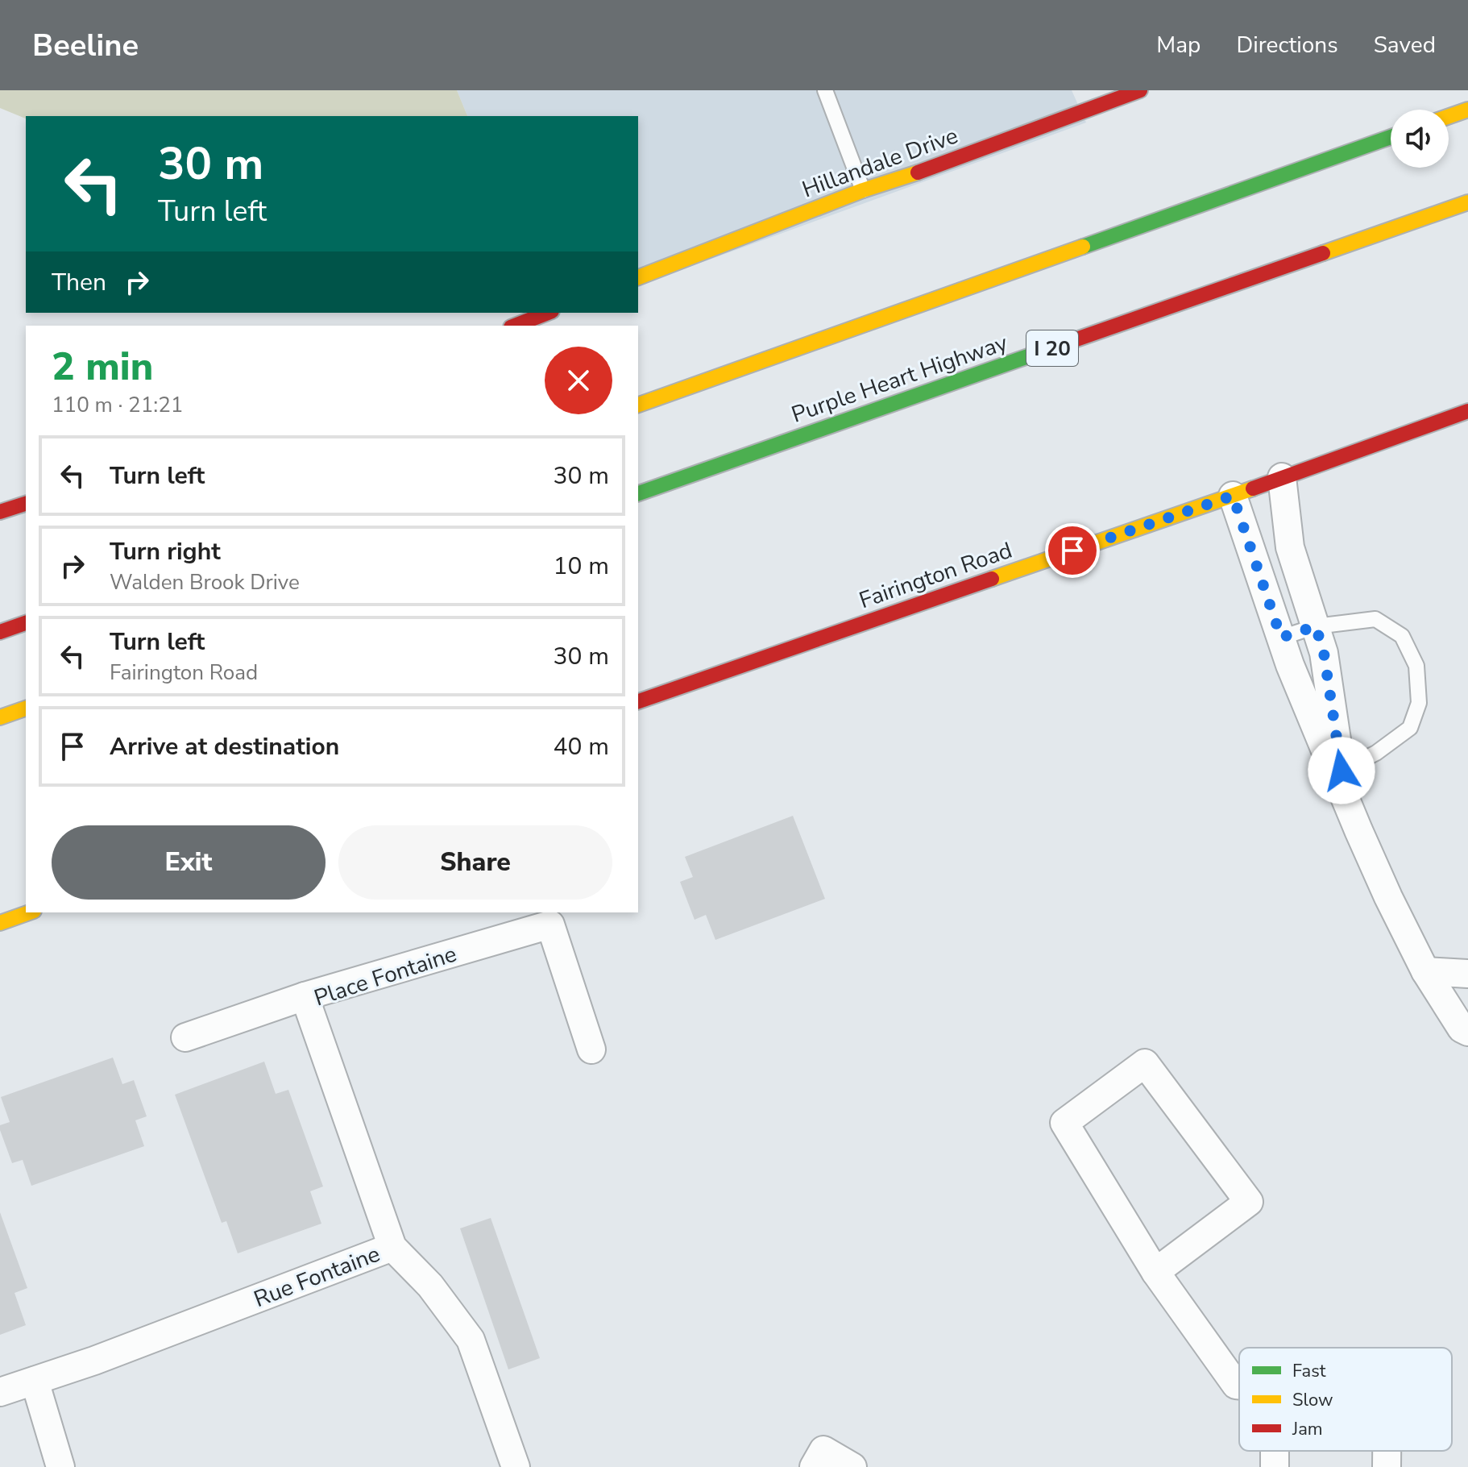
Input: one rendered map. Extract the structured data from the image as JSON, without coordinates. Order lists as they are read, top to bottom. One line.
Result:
{"streets":{"main road":["Hillandale Drive","I 20","Purple Heart Highway","Fairington Road"],"street":["Place Fontaine","Rue Fontaine"]},"crossings":[["Place Fontaine","Rue Fontaine"]],"legend":["Fast","Slow","Jam"],"page":{"header":"Beeline","nav":["Map","Directions","Saved"],"turn":["30 m","Turn left"],"then":"Then","heading":["2 min","110 m · 21:21"],"list":[{"name":"Turn left","value":"30 m"},{"name":"Turn right","note":"Walden Brook Drive","value":"10 m"},{"name":"Turn left","note":"Fairington Road","value":"30 m"},{"name":"Arrive at destination","value":"40 m"}],"buttons":["Exit","Share"]}}
